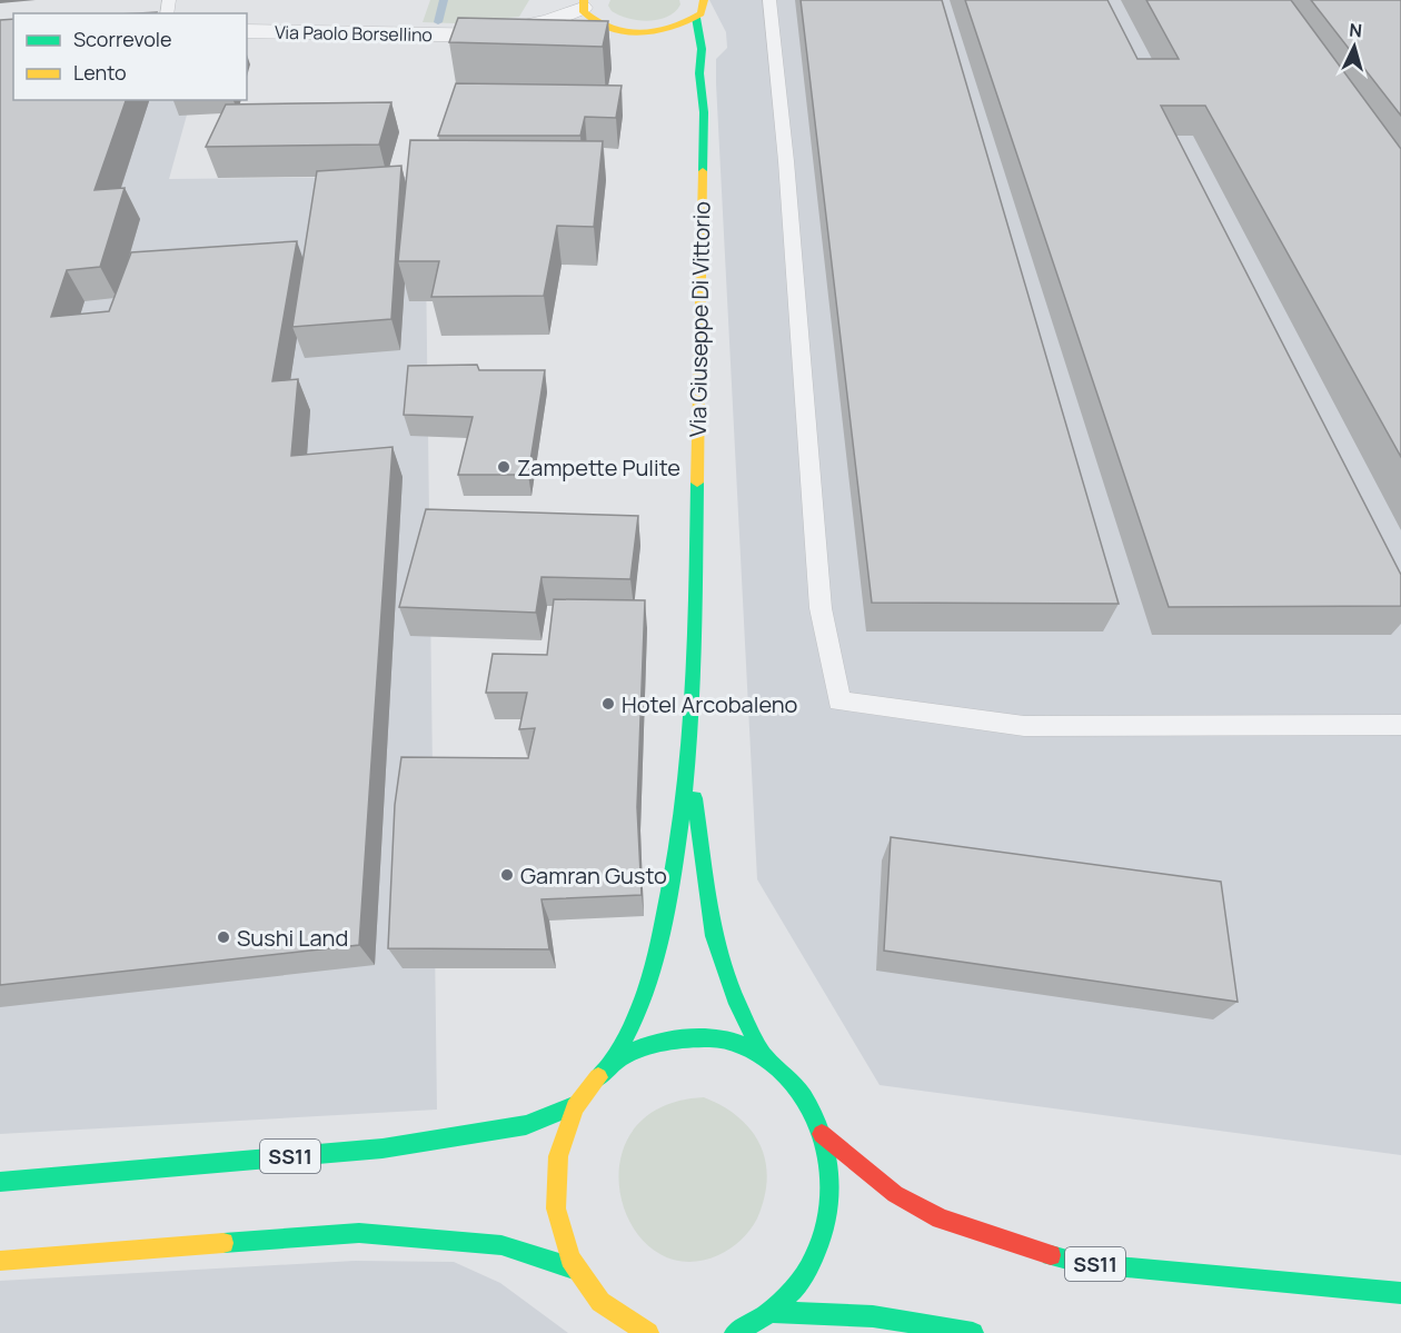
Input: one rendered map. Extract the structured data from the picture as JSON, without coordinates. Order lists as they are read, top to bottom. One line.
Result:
{"streets":{"street":["Via Paolo Borsellino","Via Giuseppe Di Vittorio","SS11"]},"crossings":[["Via Giuseppe Di Vittorio","SS11"]],"places":["Zampette Pulite","Hotel Arcobaleno","Gamran Gusto","Sushi Land"],"legend":["Scorrevole","Lento"],"north":"top"}
